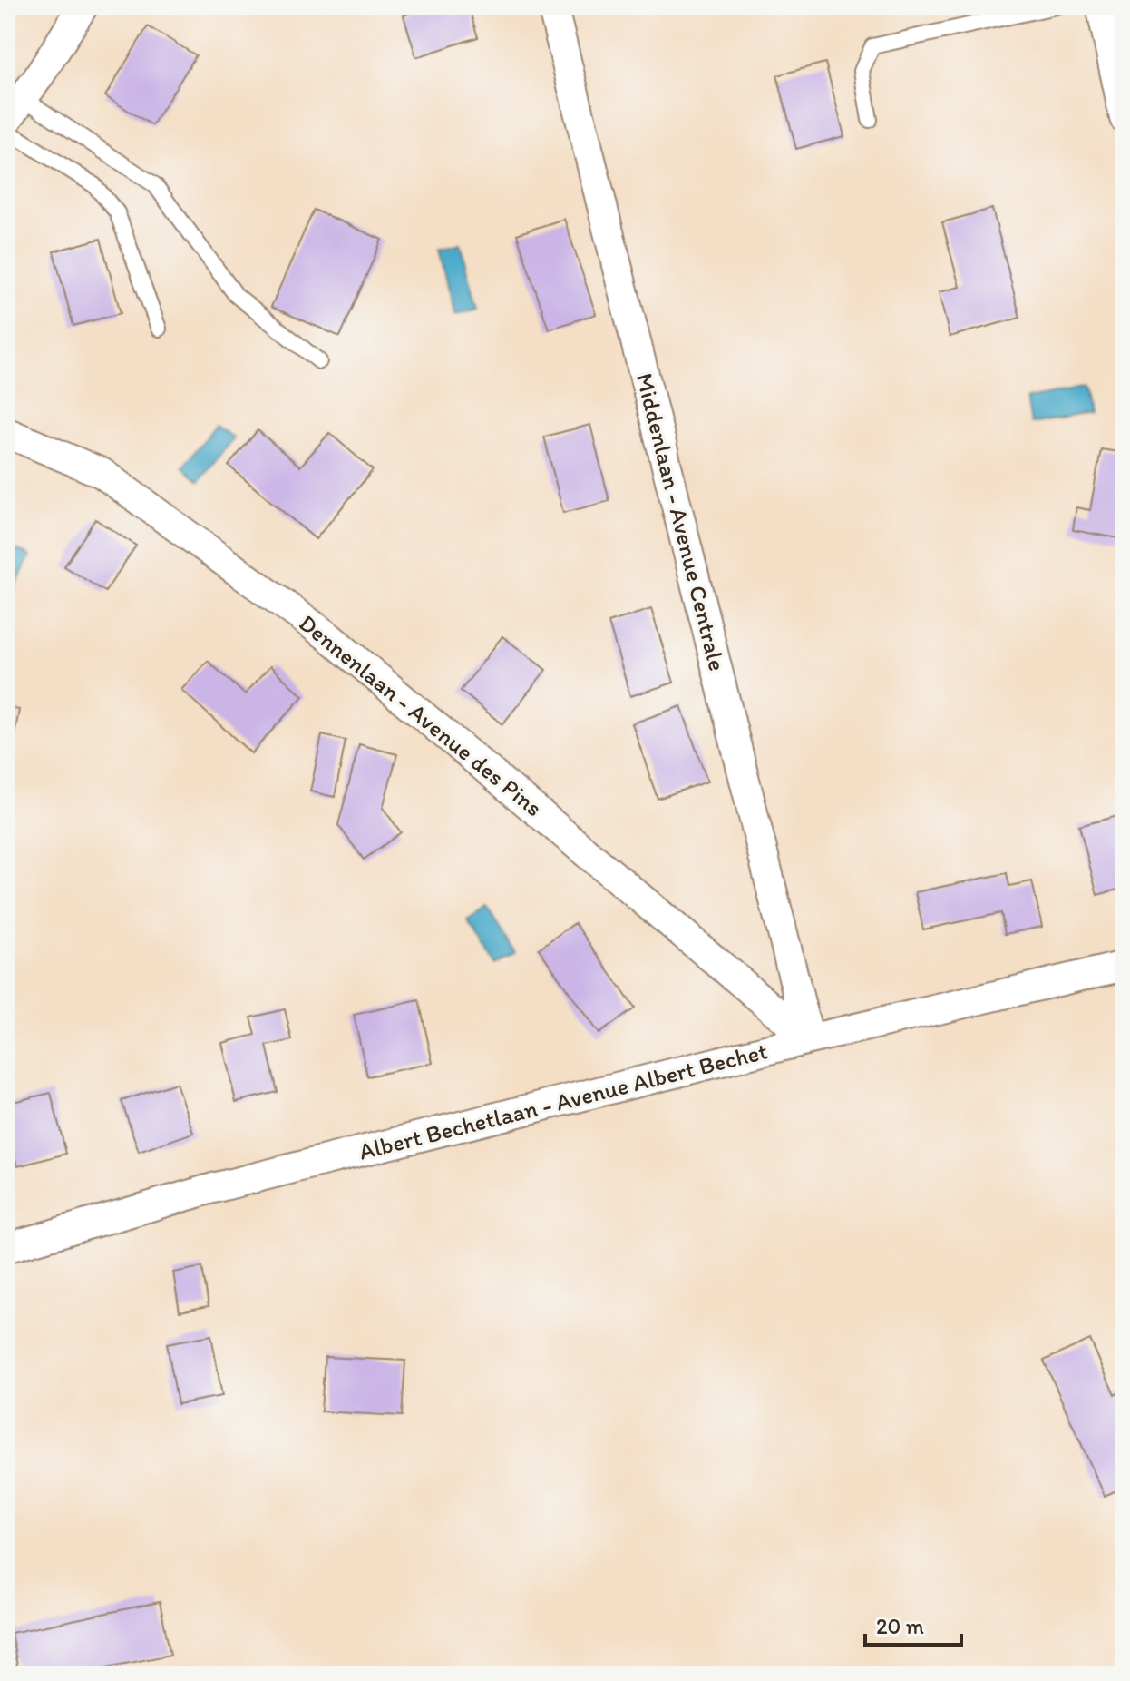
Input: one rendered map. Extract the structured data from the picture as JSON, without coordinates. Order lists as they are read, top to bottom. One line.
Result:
{"streets":{"street":["Middenlaan - Avenue Centrale","Dennenlaan - Avenue des Pins","Albert Bechetlaan - Avenue Albert Bechet"]},"crossings":[["Middenlaan - Avenue Centrale","Dennenlaan - Avenue des Pins"],["Middenlaan - Avenue Centrale","Albert Bechetlaan - Avenue Albert Bechet"],["Dennenlaan - Avenue des Pins","Albert Bechetlaan - Avenue Albert Bechet"]],"scale_bar":"20 m"}
